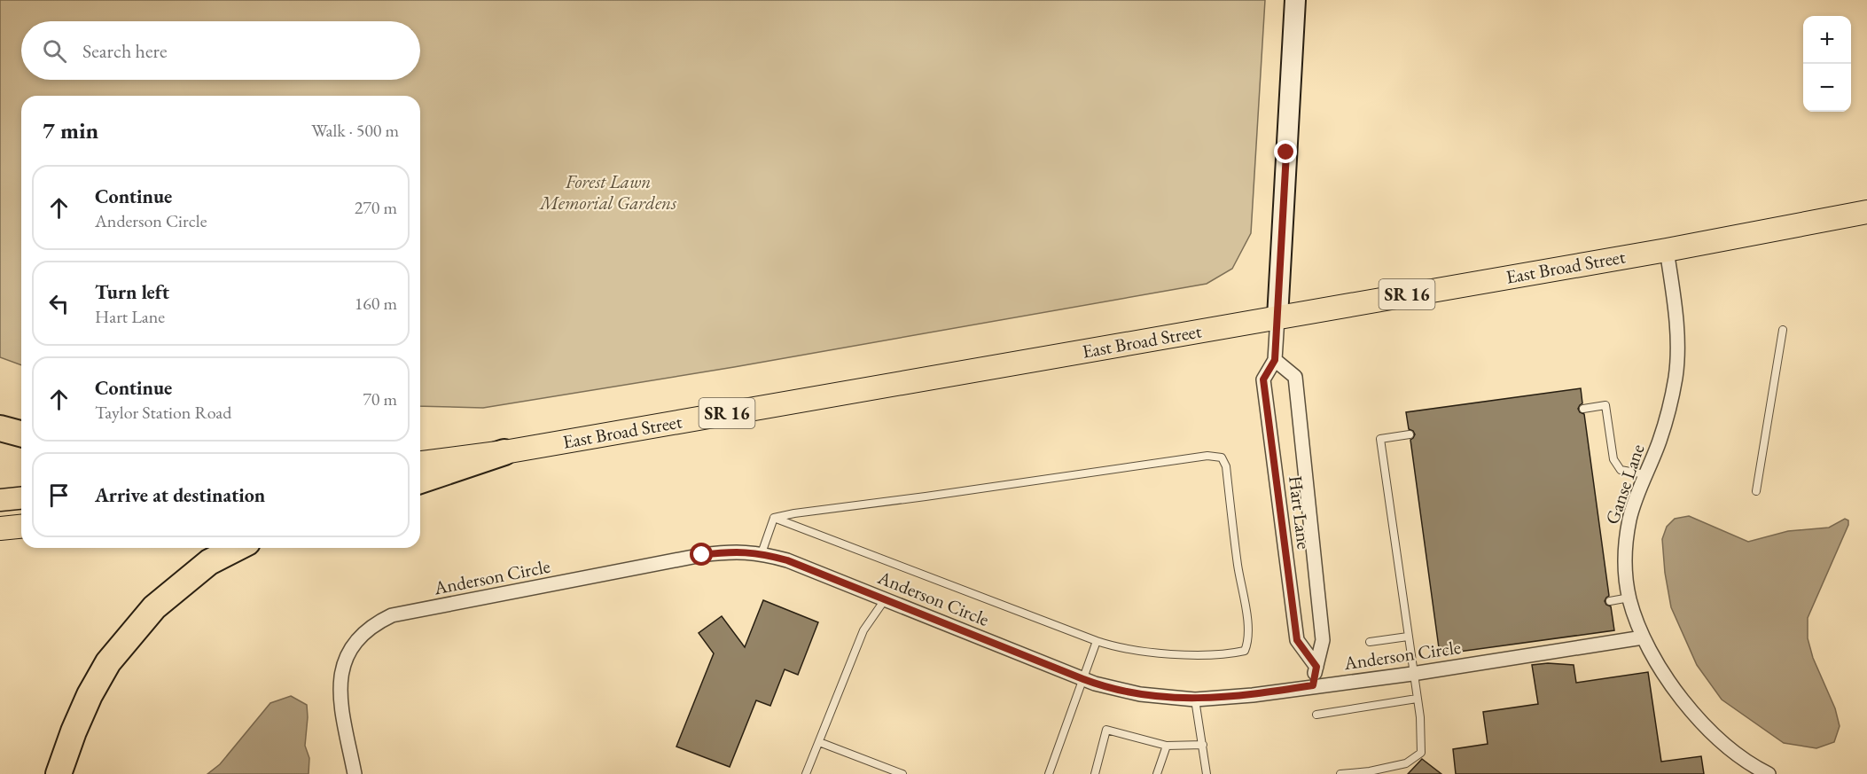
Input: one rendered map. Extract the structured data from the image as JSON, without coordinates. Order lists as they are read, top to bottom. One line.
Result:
{"streets":{"highway":["East Broad Street","SR 16"],"street":["Ganse Lane","Hart Lane","Anderson Circle"]},"crossings":[["East Broad Street","Ganse Lane"],["East Broad Street","Hart Lane"],["Ganse Lane","Anderson Circle"],["Hart Lane","Anderson Circle"]],"parks":["Forest Lawn Memorial Gardens"],"page":{"map_buttons":["+","−"],"search":"Search here","heading":["7 min","Walk · 500 m"],"list":[["Continue","Anderson Circle","270 m"],["Turn left","Hart Lane","160 m"],["Continue","Taylor Station Road","70 m"],"Arrive at destination"]}}
